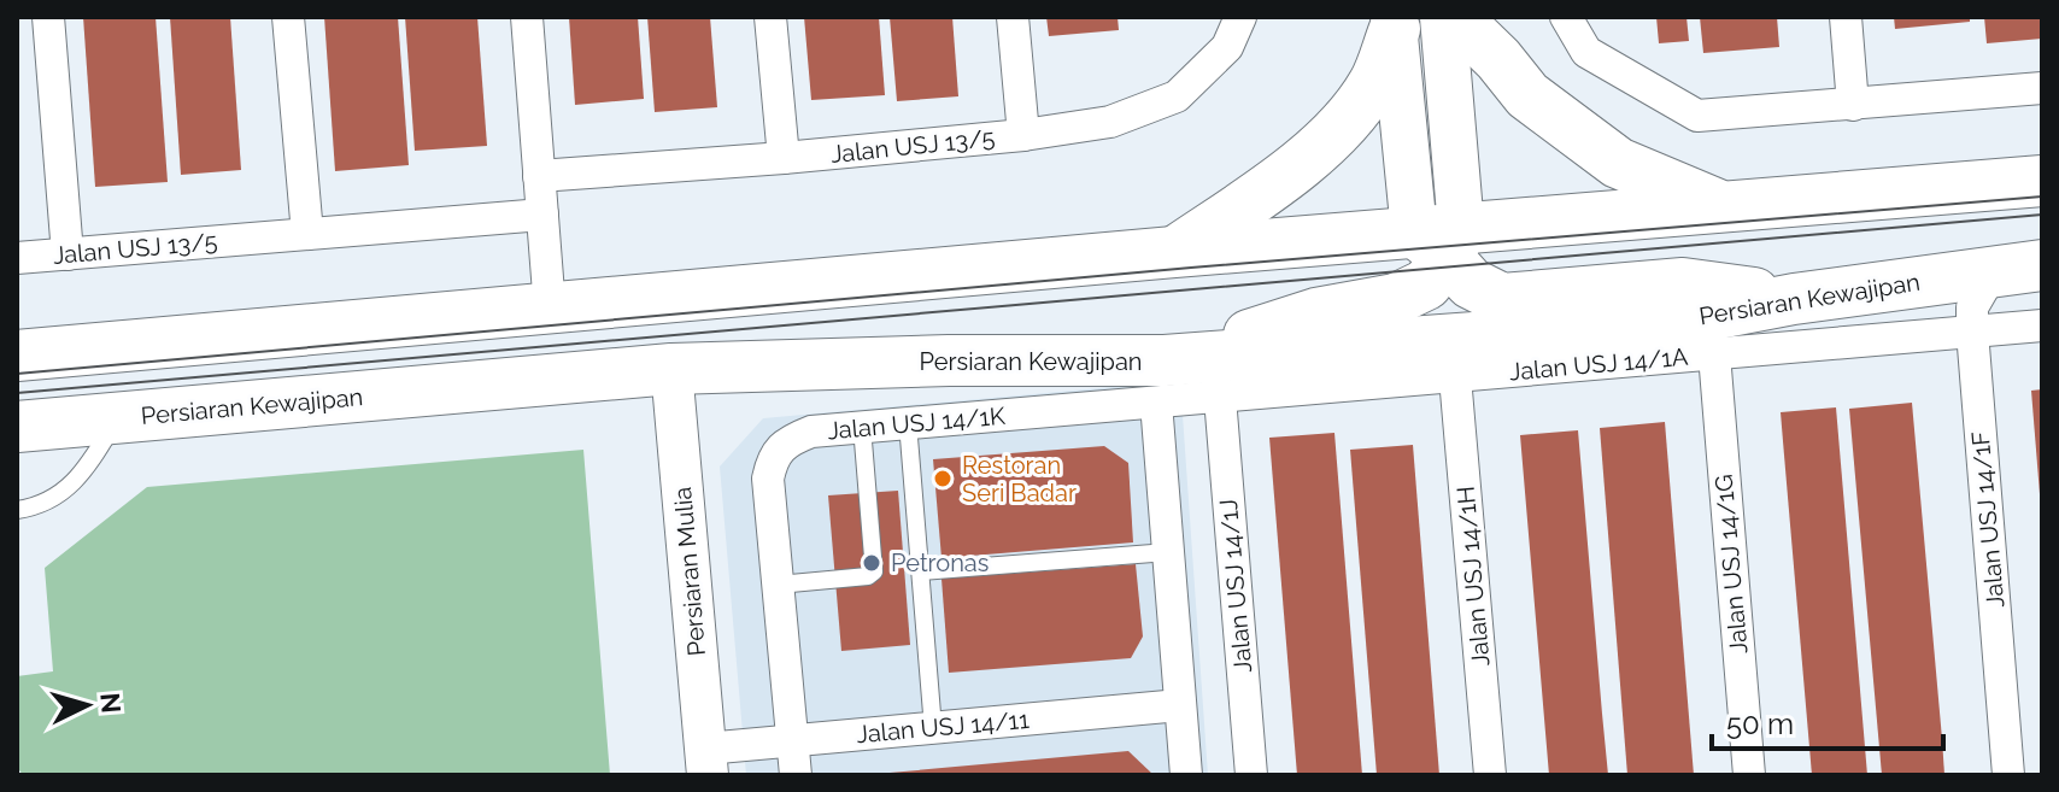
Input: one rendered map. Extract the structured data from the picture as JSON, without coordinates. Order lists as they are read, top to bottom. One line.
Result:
{"streets":{"main road":["Persiaran Kewajipan"],"street":["Jalan USJ 13/5","Jalan USJ 14/1A","Jalan USJ 14/1K","Jalan USJ 14/1F","Jalan USJ 14/1G","Persiaran Mulia","Jalan USJ 14/1H","Jalan USJ 14/1J","Jalan USJ 14/11"]},"crossings":[["Persiaran Kewajipan","Jalan USJ 14/1A"],["Persiaran Kewajipan","Jalan USJ 14/1K"],["Persiaran Kewajipan","Jalan USJ 14/1F"],["Persiaran Kewajipan","Persiaran Mulia"],["Jalan USJ 14/1A","Jalan USJ 14/1K"],["Jalan USJ 14/1A","Jalan USJ 14/1F"],["Jalan USJ 14/1A","Jalan USJ 14/1G"],["Jalan USJ 14/1A","Jalan USJ 14/1H"],["Jalan USJ 14/1A","Jalan USJ 14/1J"],["Jalan USJ 14/1K","Jalan USJ 14/11"],["Persiaran Mulia","Jalan USJ 14/11"]],"places":["Restoran Seri Badar","Petronas"],"scale_bar":"50 m","north":"right"}
